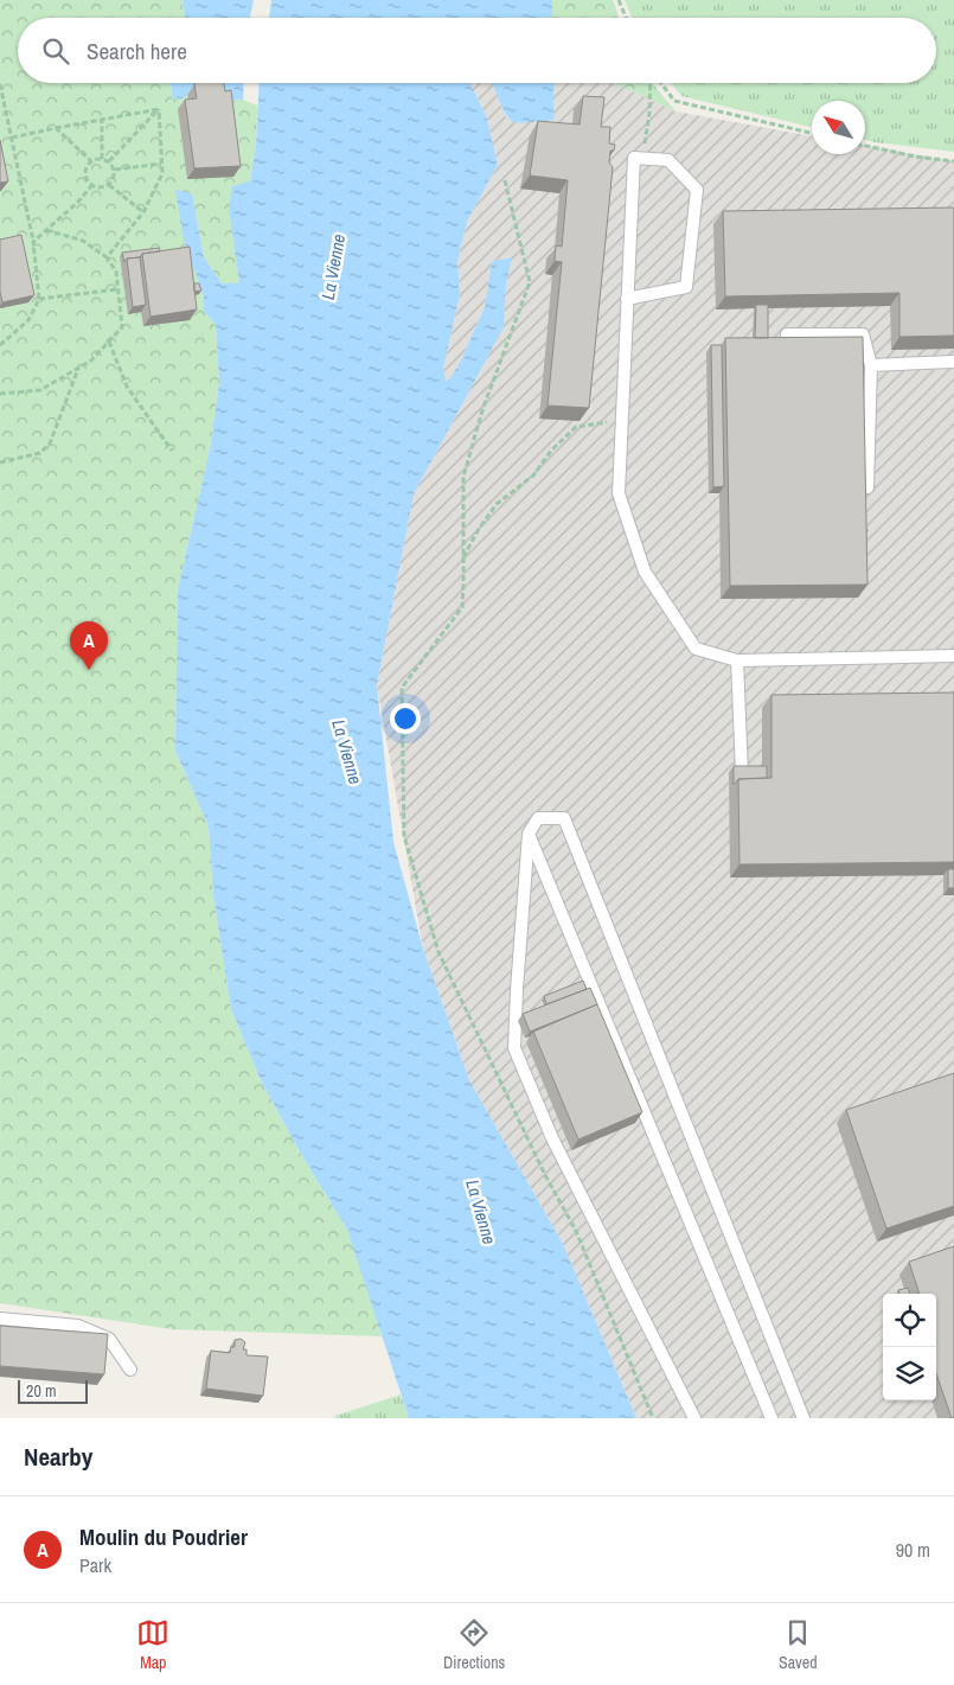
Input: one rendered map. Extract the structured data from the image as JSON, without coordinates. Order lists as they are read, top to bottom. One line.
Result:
{"water":["La Vienne"],"scale_bar":"20 m","north":"top left","page":{"search":"Search here","pins":"A","scale":"20 m","heading":"Nearby","list":[{"mark":"A","name":"Moulin du Poudrier","note":"Park","value":"90 m"}],"nav":["Map","Directions","Saved"]}}
